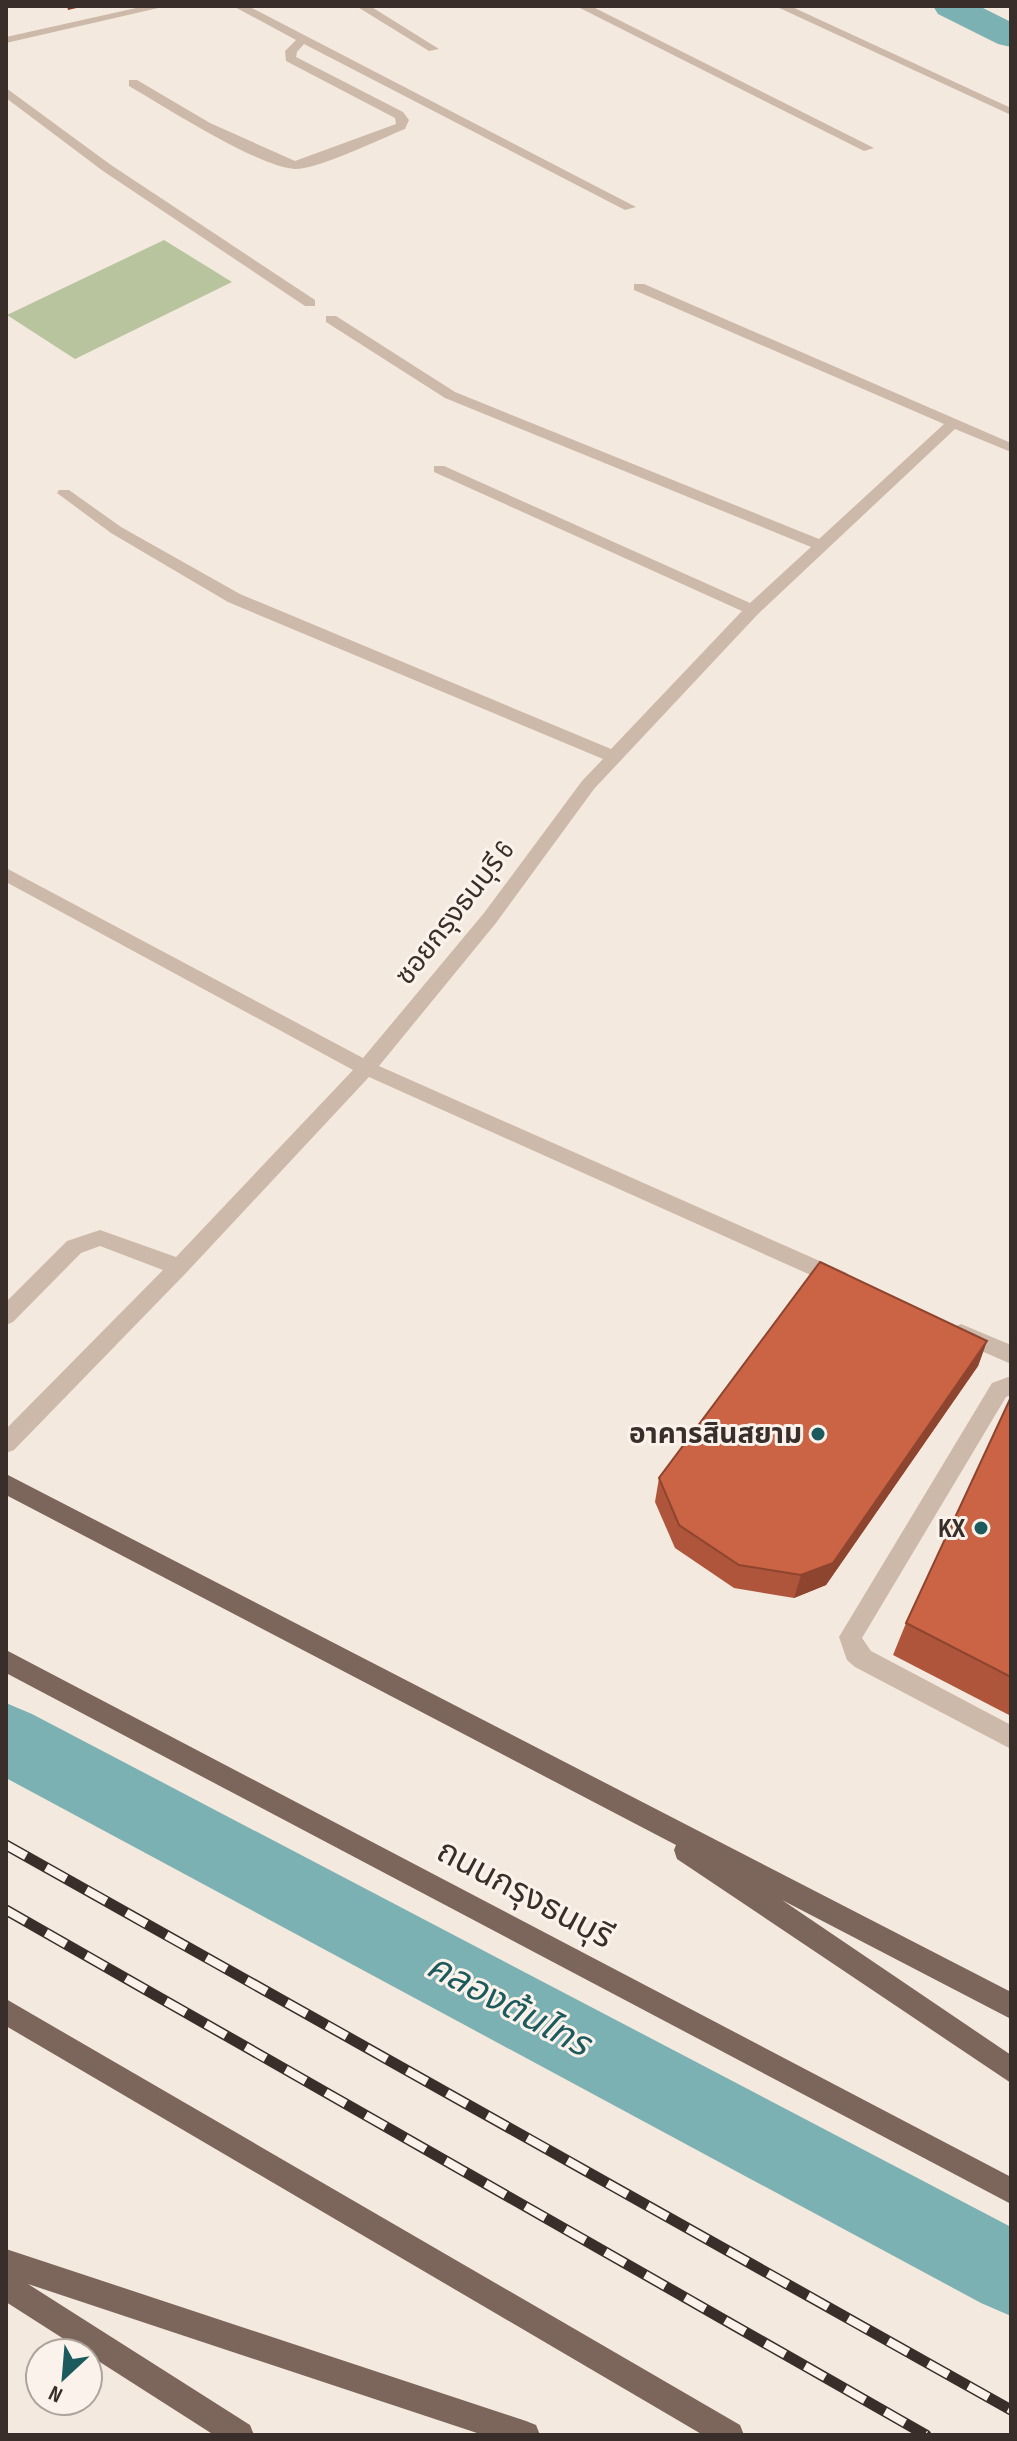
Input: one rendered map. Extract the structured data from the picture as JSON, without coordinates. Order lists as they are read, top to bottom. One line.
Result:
{"streets":{"main road":["ถนนกรุงธนบุรี"],"street":["ซอยกรุงธนบุรี 6"]},"water":["คลองต้นไทร"],"places":["อาคารสินสยาม","KX"],"north":"bottom left"}
